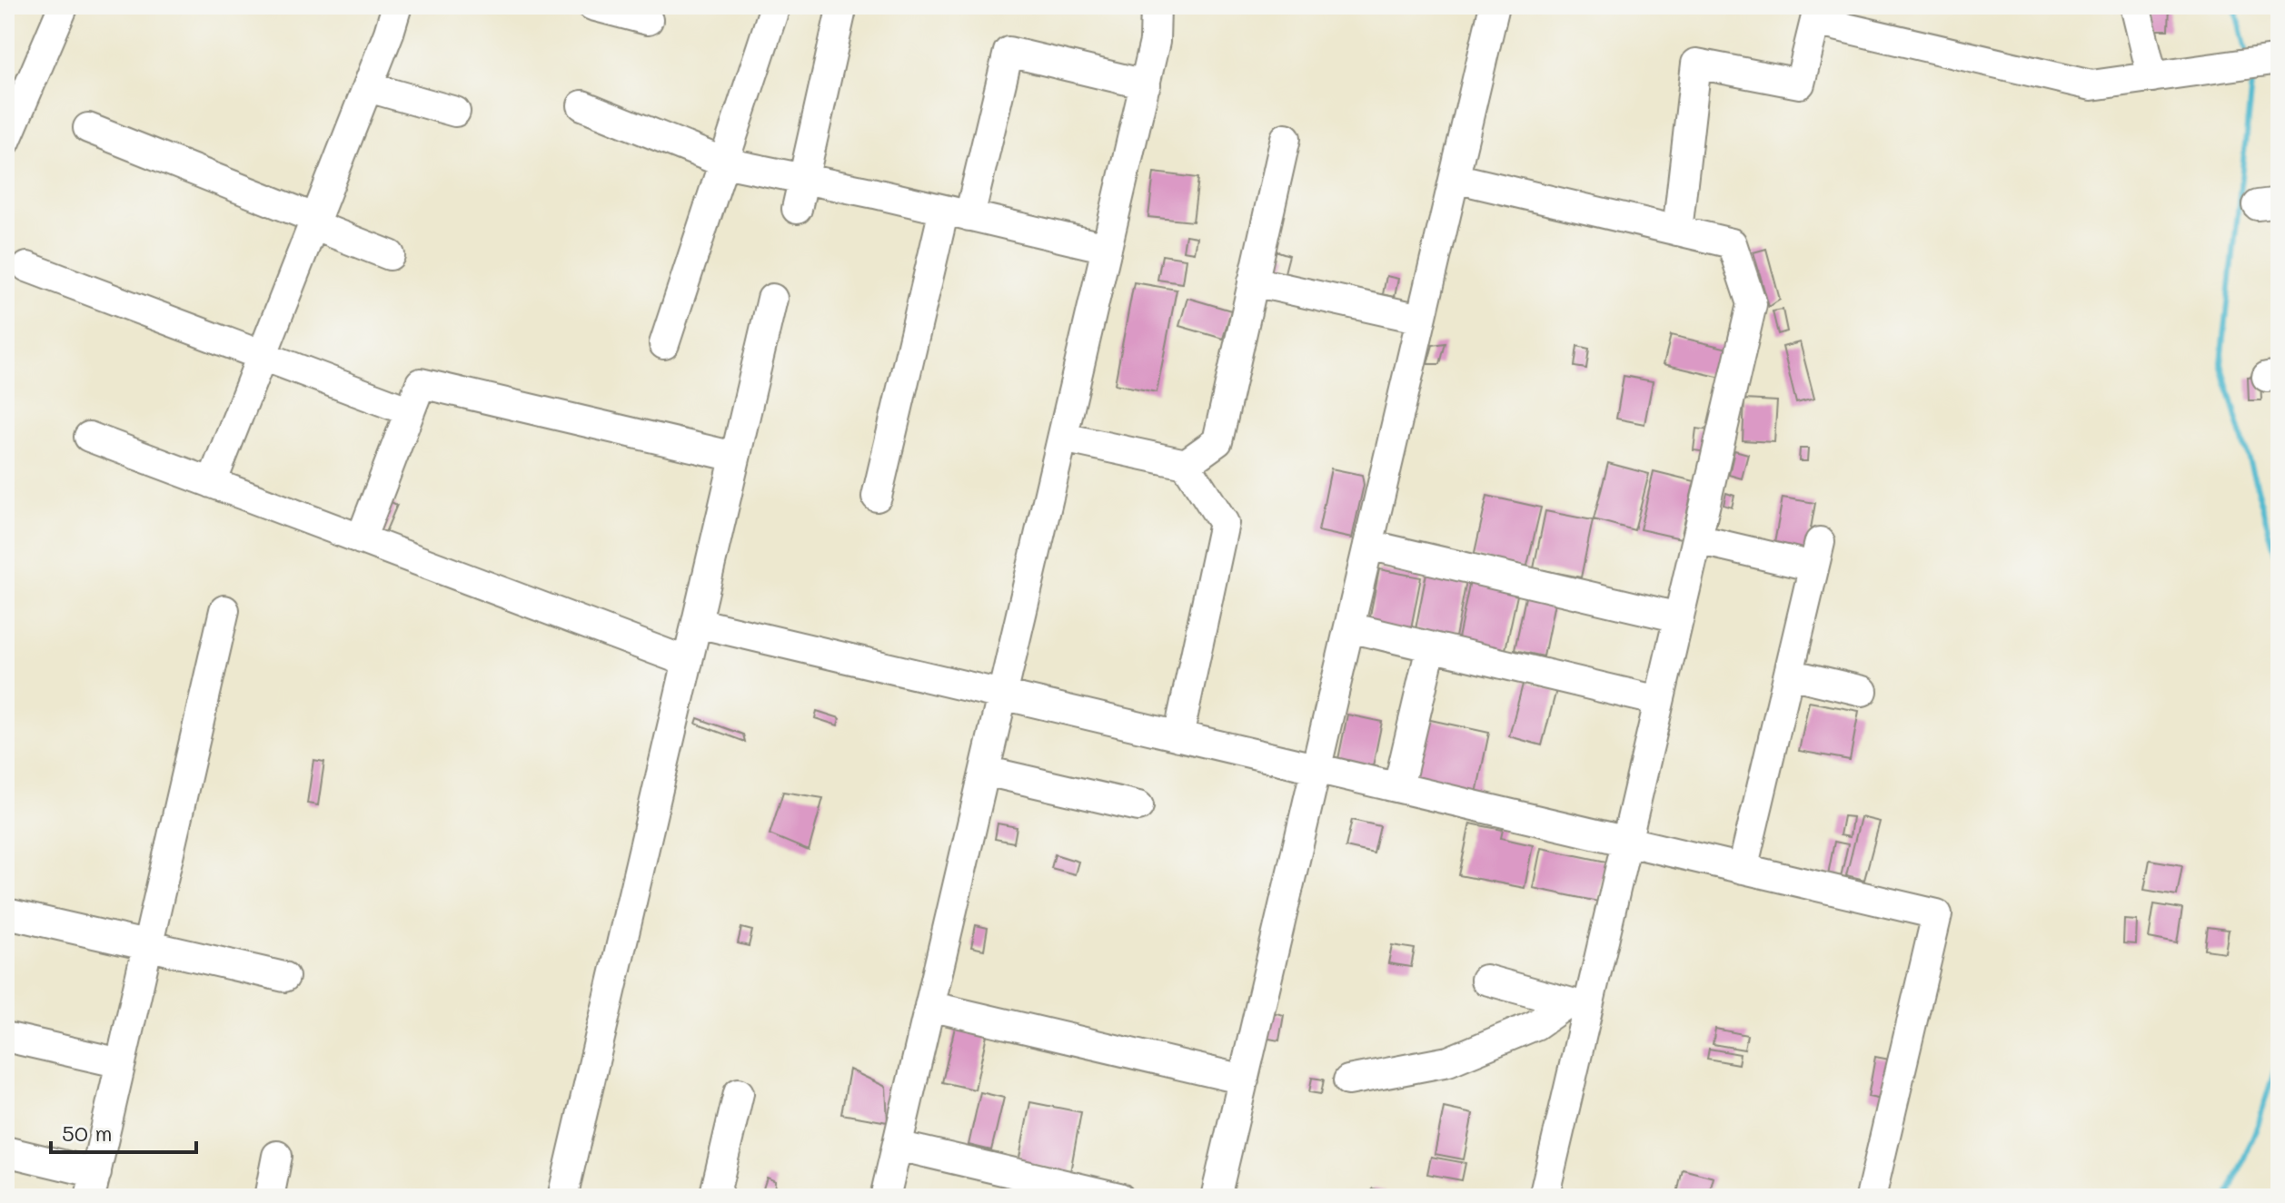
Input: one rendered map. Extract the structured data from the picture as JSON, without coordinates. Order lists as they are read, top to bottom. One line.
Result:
{"scale_bar":"50 m"}
